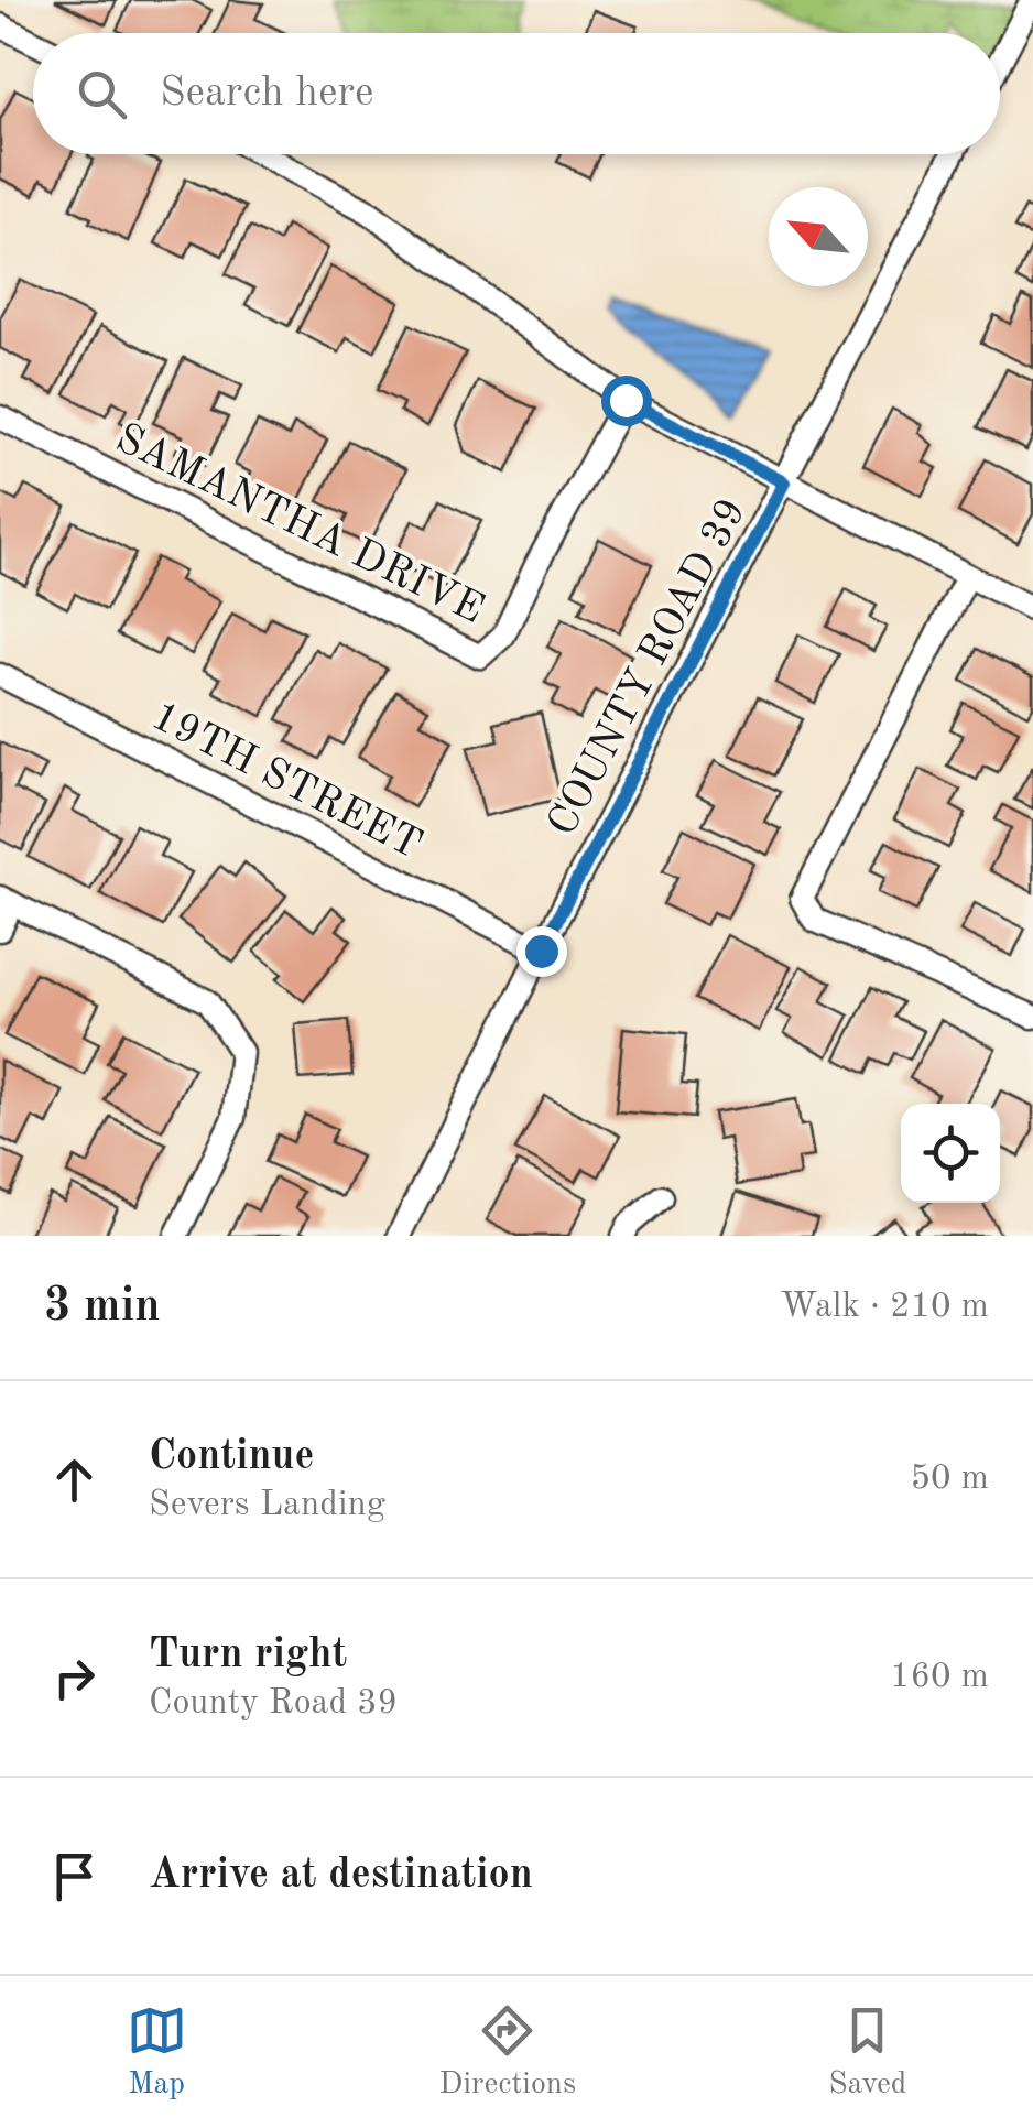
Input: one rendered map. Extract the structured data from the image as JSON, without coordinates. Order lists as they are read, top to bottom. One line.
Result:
{"streets":{"street":["SAMANTHA DRIVE","COUNTY ROAD 39","19TH STREET"]},"crossings":[["COUNTY ROAD 39","19TH STREET"]],"north":"top left","page":{"search":"Search here","heading":["3 min","Walk · 210 m"],"list":[["Continue","Severs Landing","50 m"],["Turn right","County Road 39","160 m"],"Arrive at destination"],"nav":["Map","Directions","Saved"]}}
